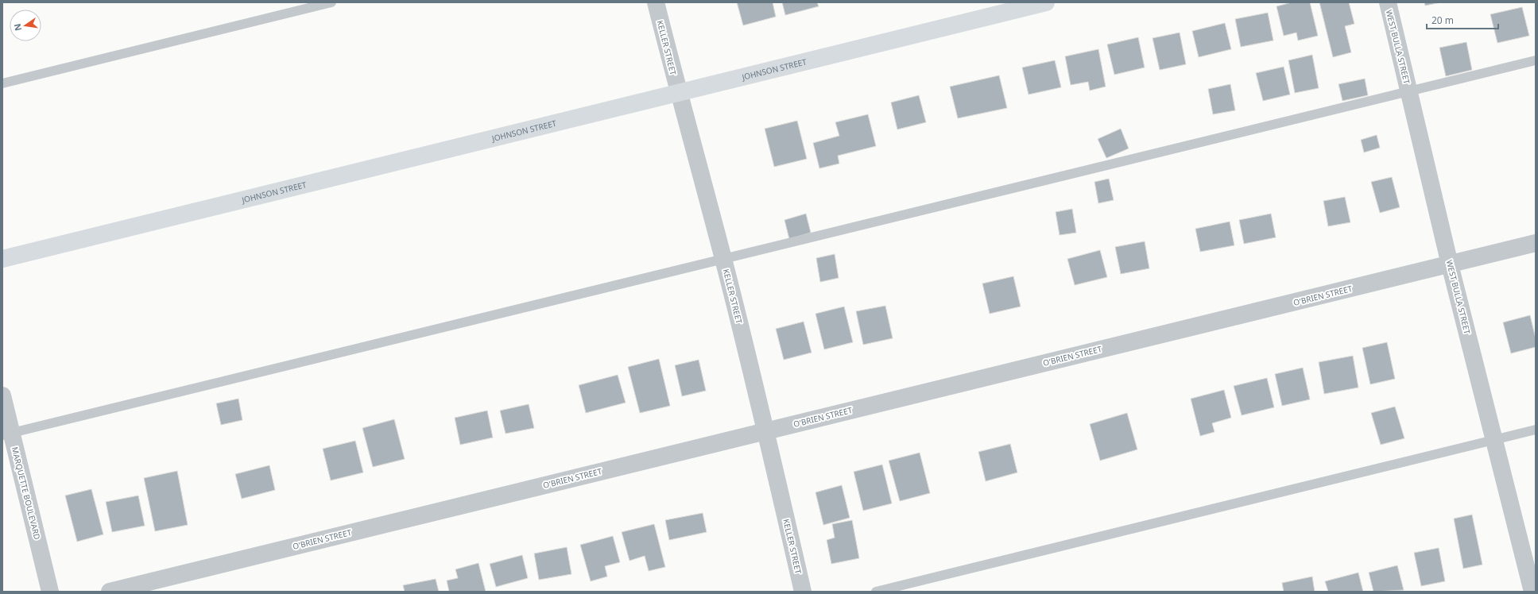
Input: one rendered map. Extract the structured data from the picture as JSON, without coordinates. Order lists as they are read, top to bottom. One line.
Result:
{"streets":{"street":["WEST BULLA STREET","KELLER STREET","JOHNSON STREET","O'BRIEN STREET","MARQUETTE BOULEVARD"]},"crossings":[["WEST BULLA STREET","O'BRIEN STREET"],["KELLER STREET","JOHNSON STREET"],["KELLER STREET","O'BRIEN STREET"]],"scale_bar":"20 m","north":"left"}
